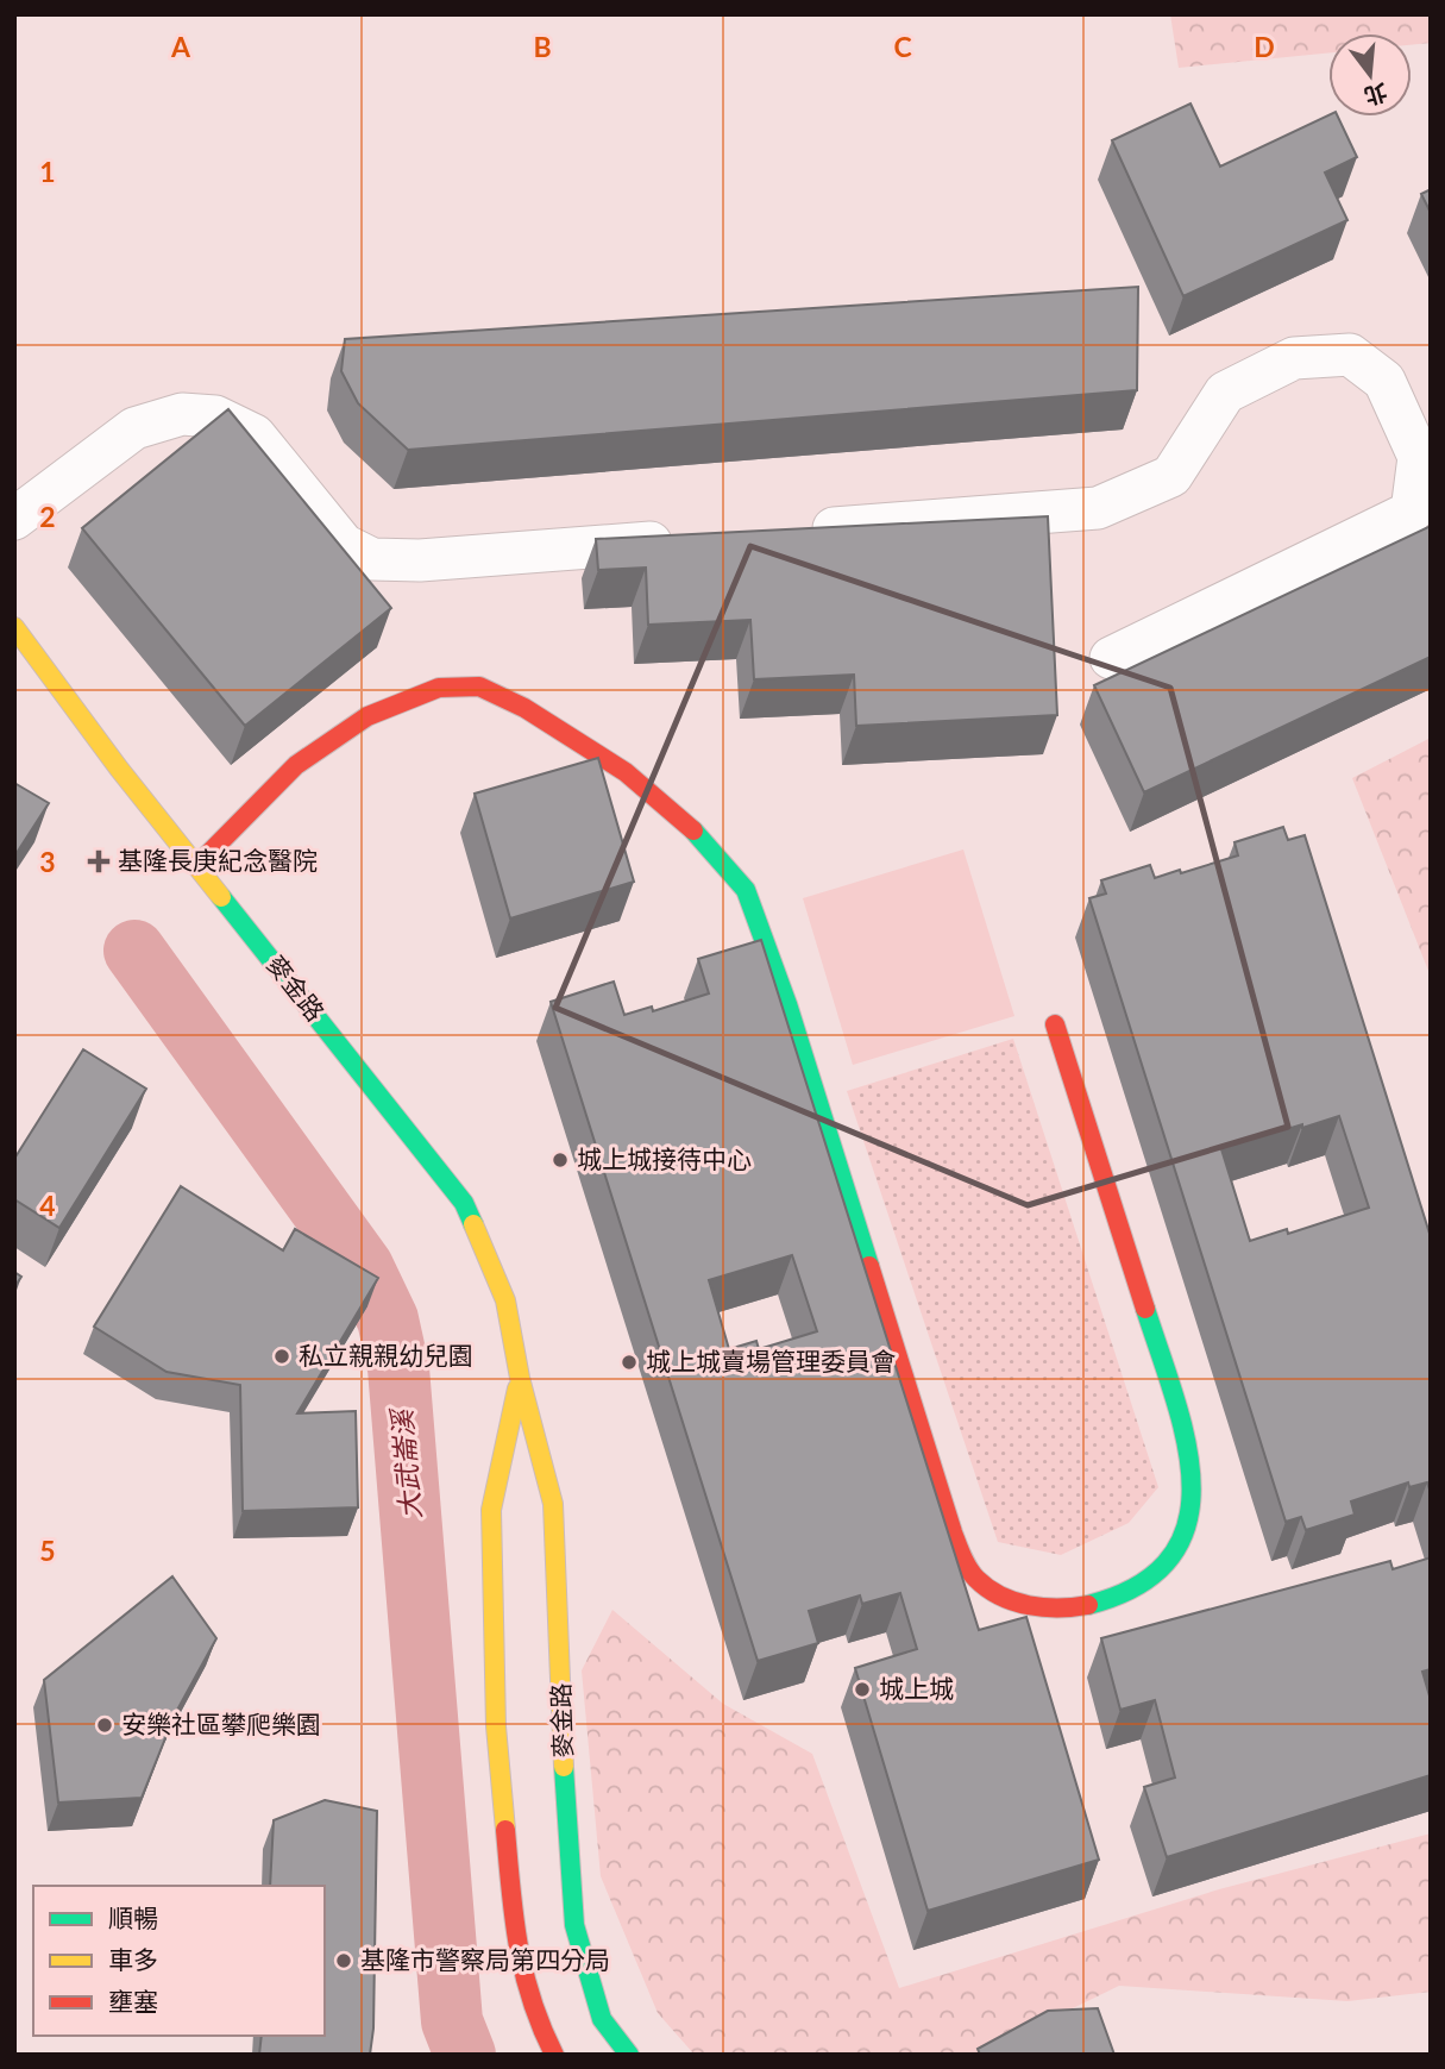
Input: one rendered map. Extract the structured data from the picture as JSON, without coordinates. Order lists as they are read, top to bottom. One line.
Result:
{"streets":{"street":["麥金路"]},"water":["大武崙溪"],"places":{"health":["基隆長庚紀念醫院"],"other":["城上城接待中心","私立親親幼兒園","城上城賣場管理委員會","城上城","安樂社區攀爬樂園","基隆市警察局第四分局"]},"legend":["順暢","車多","壅塞"],"north":"bottom","grid":{"columns":["A","B","C","D"],"rows":["1","2","3","4","5"]}}
